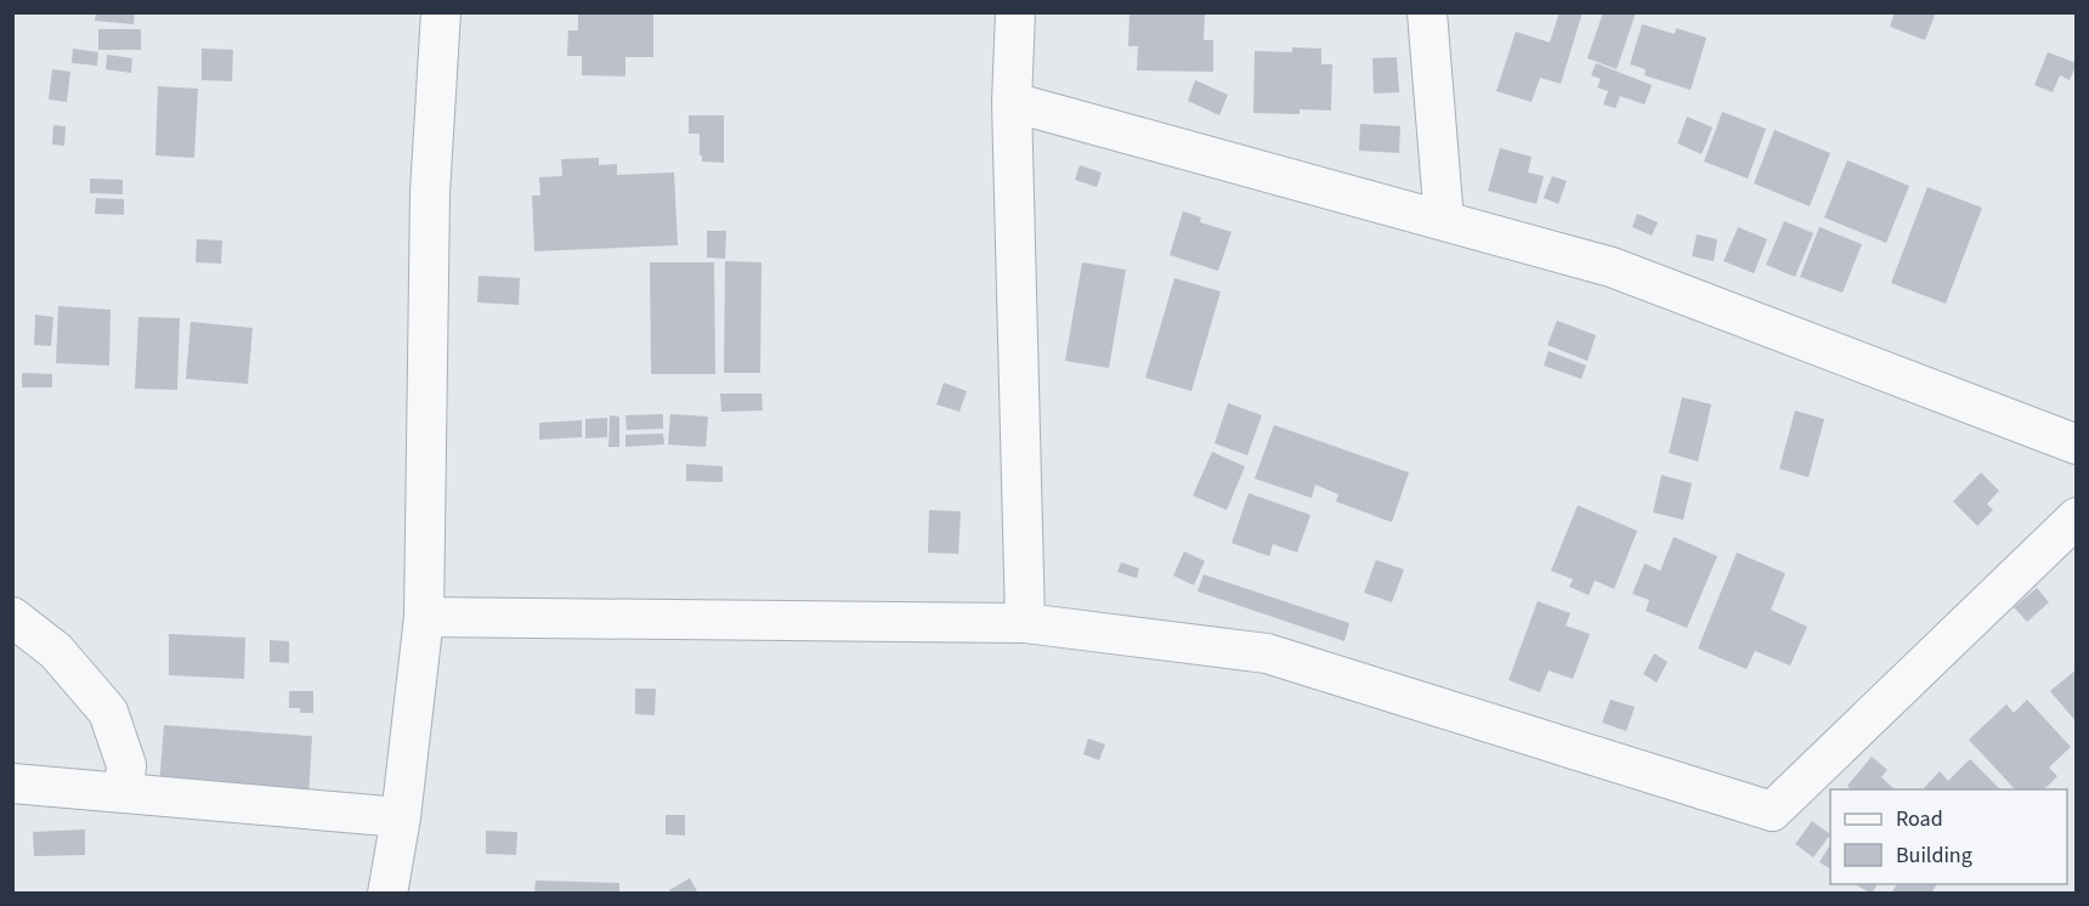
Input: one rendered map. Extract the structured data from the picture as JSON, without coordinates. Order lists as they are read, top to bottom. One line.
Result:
{"legend":["Road","Building"]}
